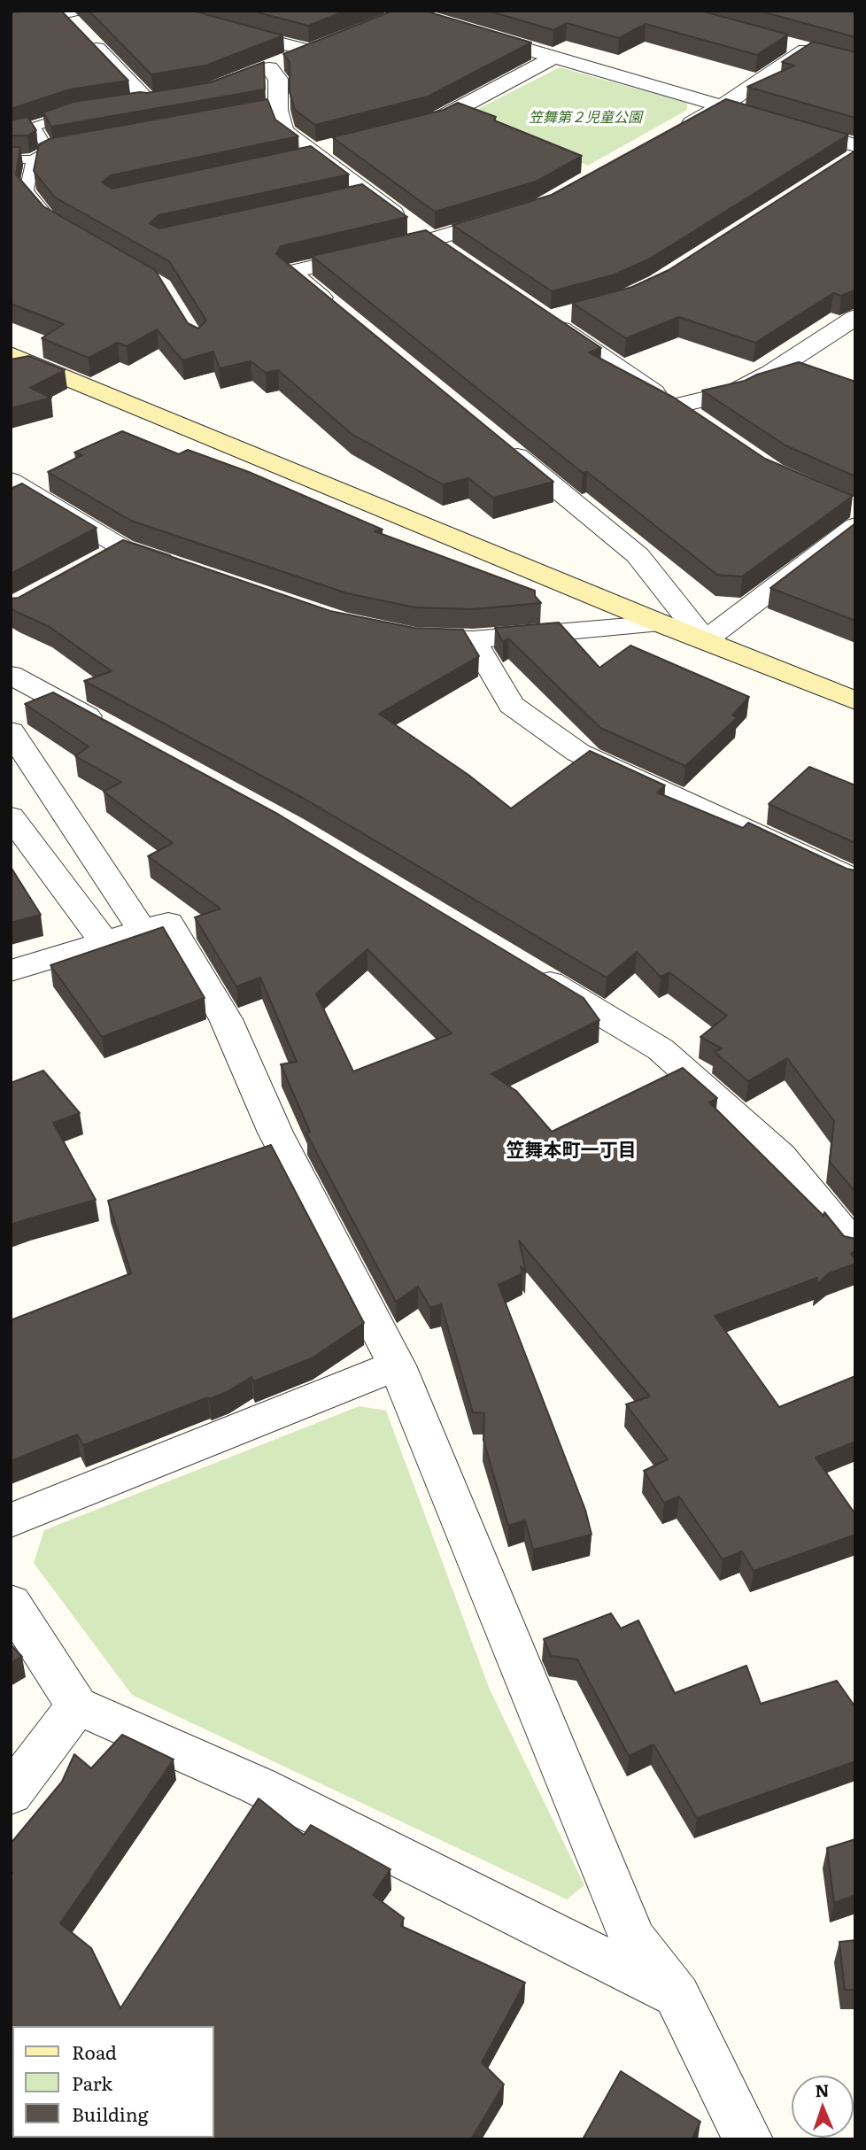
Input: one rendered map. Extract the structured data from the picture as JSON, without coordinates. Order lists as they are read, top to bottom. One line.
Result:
{"districts":["笠舞本町一丁目"],"parks":["笠舞第２児童公園"],"legend":["Road","Park","Building"],"north":"top"}
